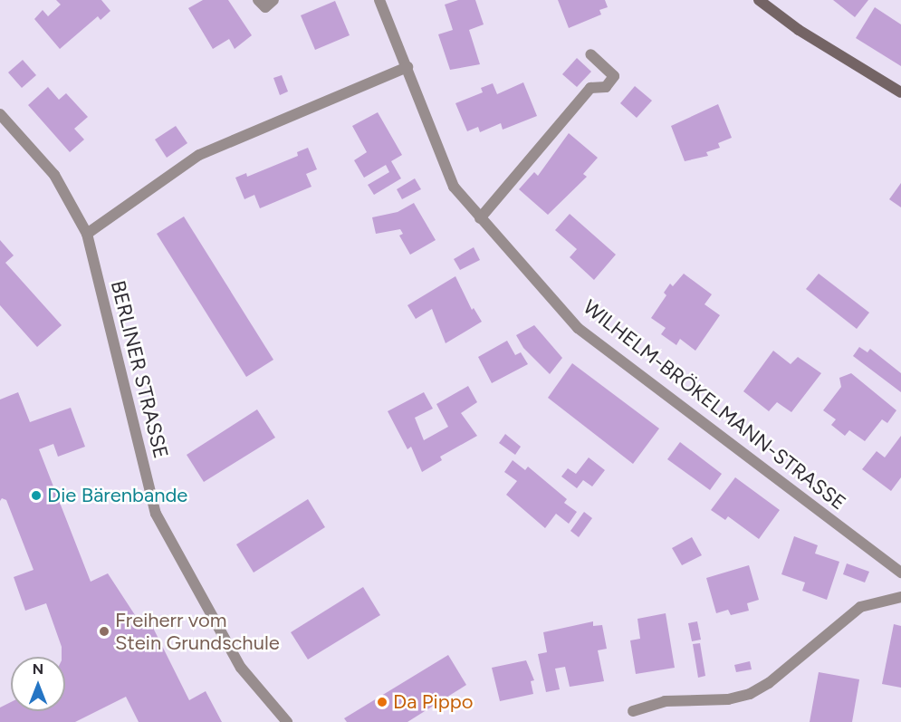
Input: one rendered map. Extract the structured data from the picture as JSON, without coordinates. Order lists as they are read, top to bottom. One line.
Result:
{"streets":{"street":["BERLINER STRASSE","WILHELM-BRÖKELMANN-STRASSE"]},"places":["Die Bärenbande","Freiherr vom Stein Grundschule","Da Pippo"],"north":"top"}
